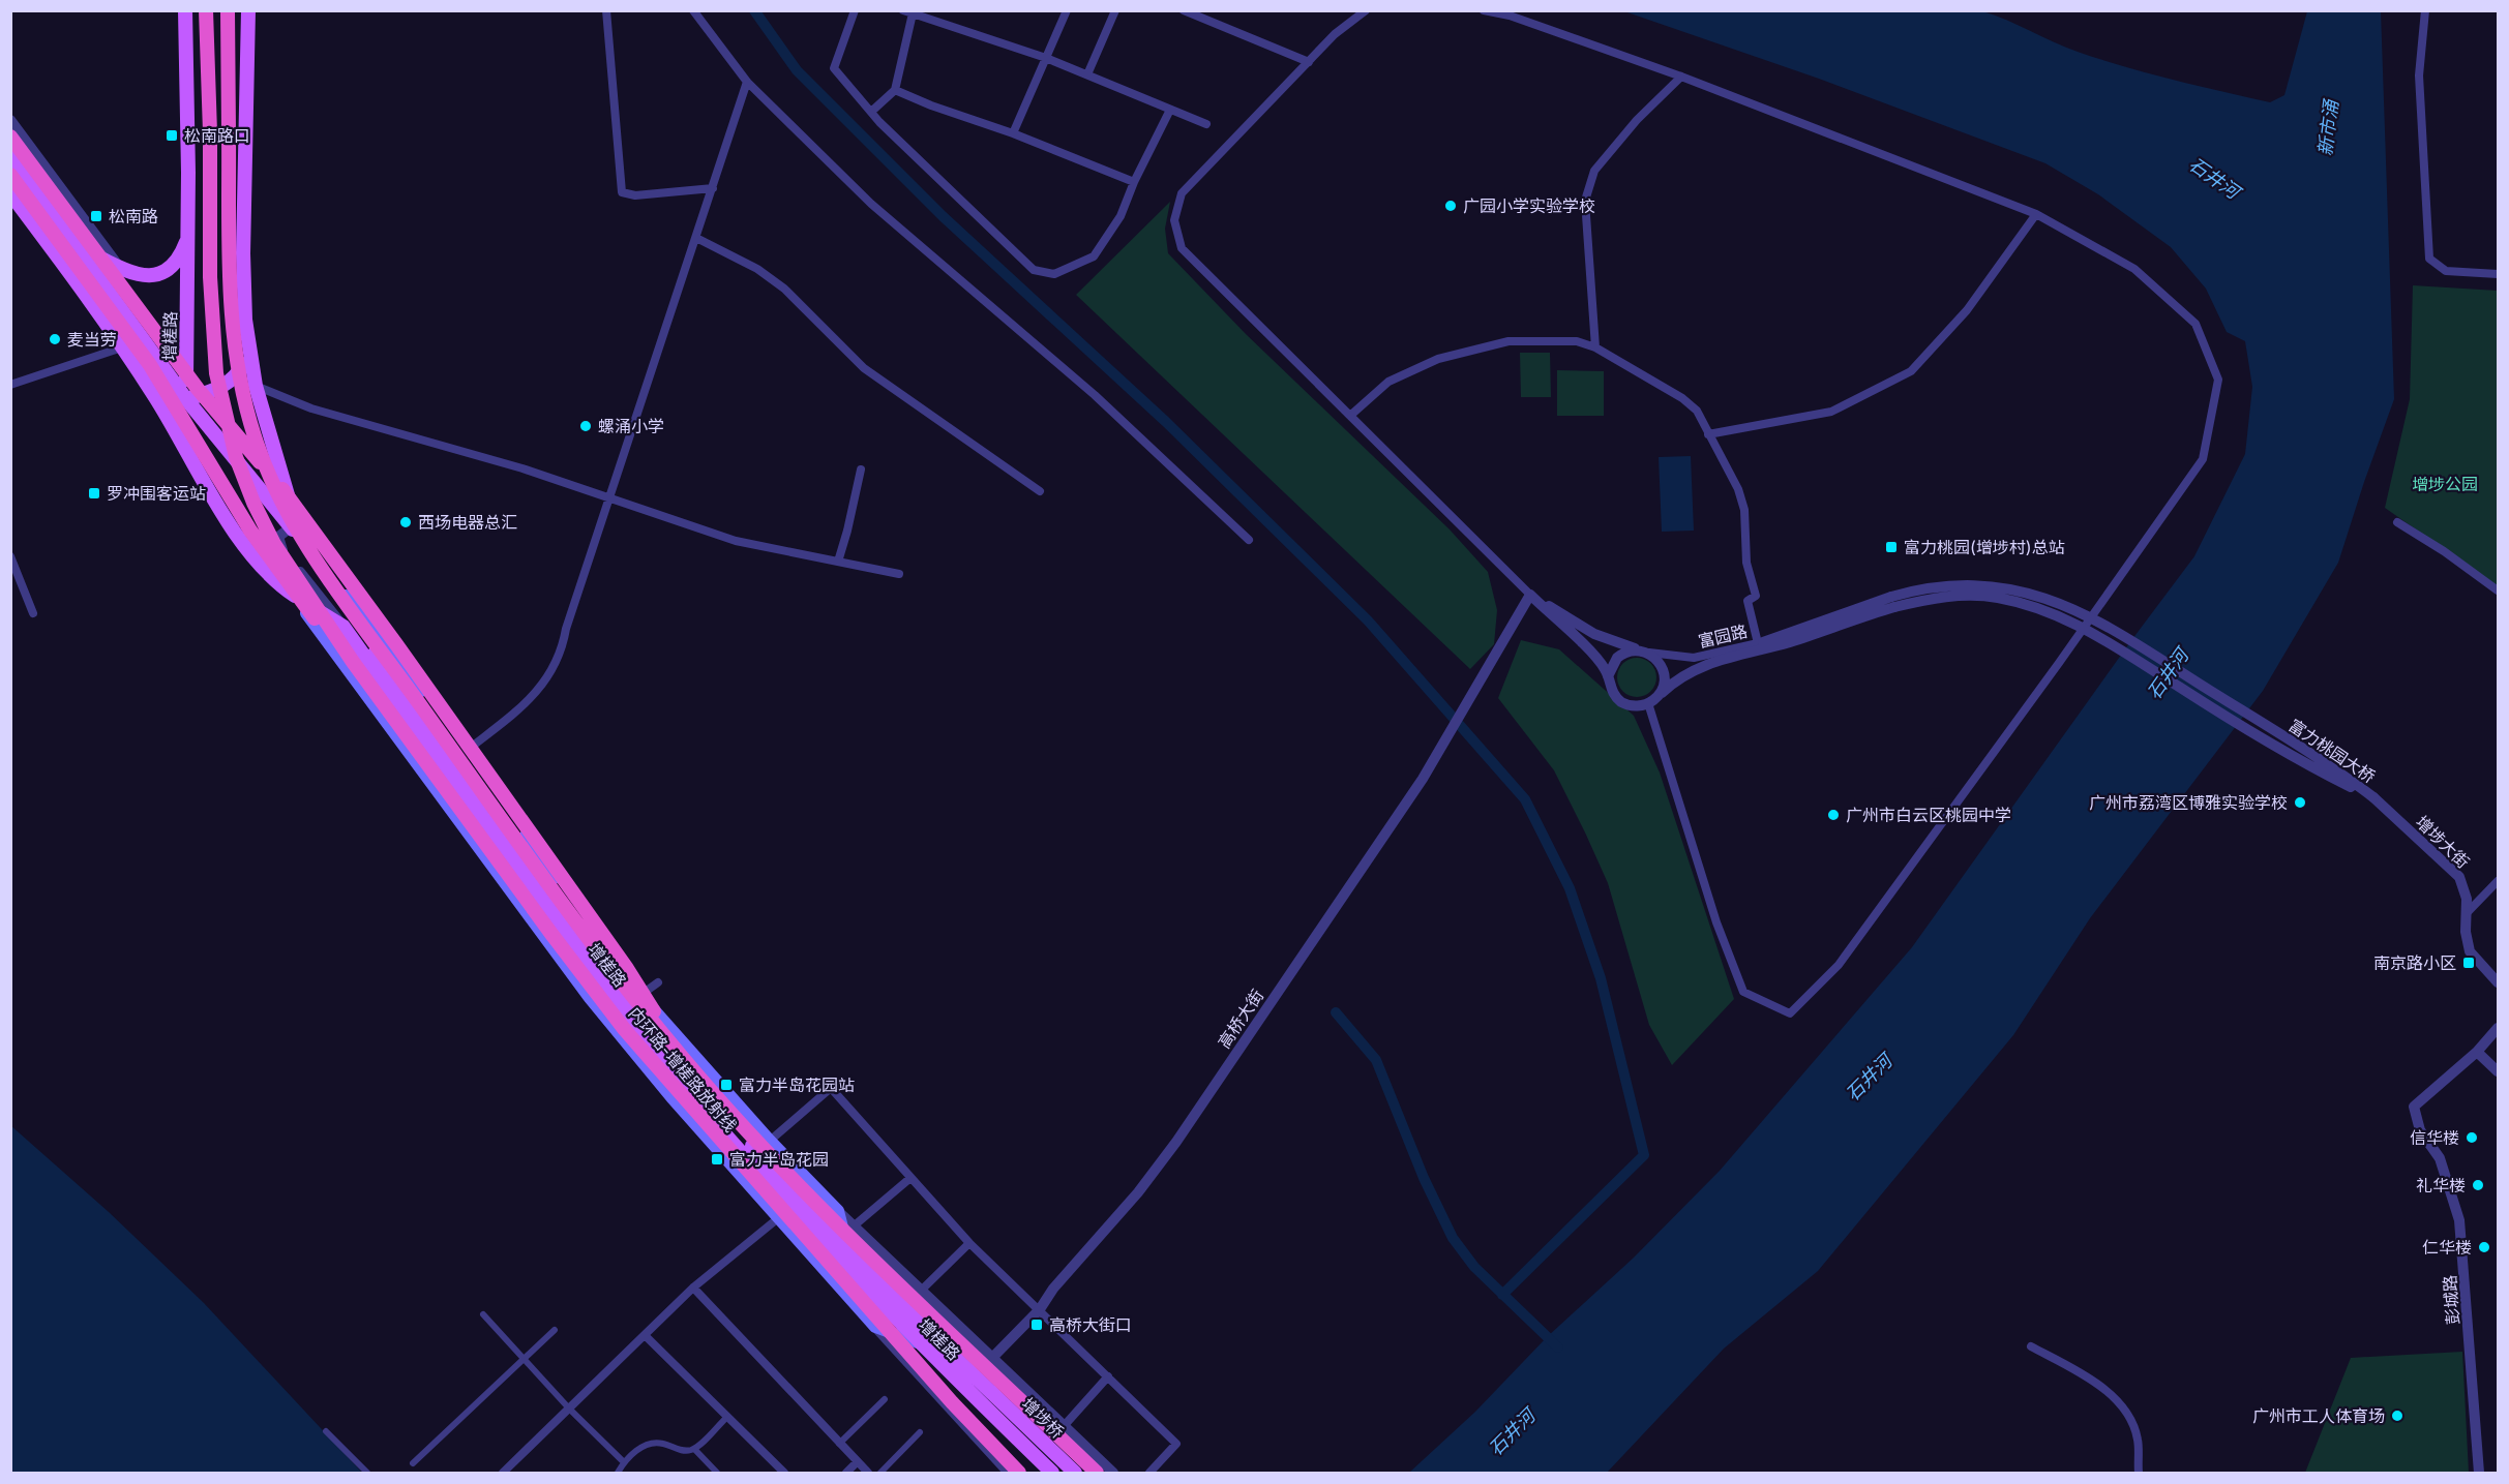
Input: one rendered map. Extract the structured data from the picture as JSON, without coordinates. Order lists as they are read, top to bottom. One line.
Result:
{"streets":{"highway":["增槎路","内环路-增槎路放射线"],"main road":["增埗桥"],"street":["富园路","富力桃园大桥","增埗大街","高桥大街","彭城路"]},"crossings":[["增槎路","内环路-增槎路放射线"],["增槎路","增埗桥"],["富园路","富力桃园大桥"],["富园路","高桥大街"],["富力桃园大桥","增埗大街"]],"water":["新市涌","石井河"],"parks":["增埗公园"],"places":{"transit":["松南路口","松南路","罗冲围客运站","富力桃园(增埗村)总站","南京路小区","富力半岛花园站","富力半岛花园","高桥大街口"],"other":["广园小学实验学校","麦当劳","螺涌小学","西场电器总汇","广州市荔湾区博雅实验学校","广州市白云区桃园中学","信华楼","礼华楼","仁华楼","广州市工人体育场"]}}
